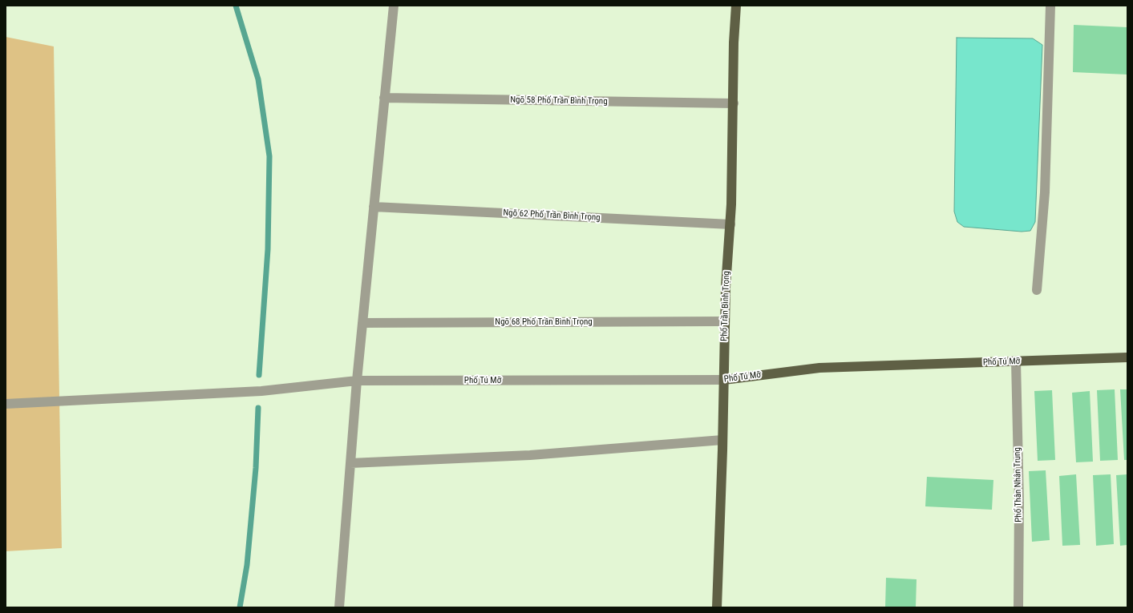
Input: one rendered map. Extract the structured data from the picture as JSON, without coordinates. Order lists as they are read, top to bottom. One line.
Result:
{"streets":{"main road":["Phố Trần Bình Trọng","Phố Tú Mỡ"],"street":["Ngõ 58 Phố Trần Bình Trọng","Ngõ 62 Phố Trần Bình Trọng","Ngõ 68 Phố Trần Bình Trọng","Phố Thân Nhân Trung"]},"crossings":[["Ngõ 58 Phố Trần Bình Trọng","Phố Trần Bình Trọng"],["Ngõ 62 Phố Trần Bình Trọng","Phố Trần Bình Trọng"],["Phố Trần Bình Trọng","Ngõ 68 Phố Trần Bình Trọng"],["Phố Trần Bình Trọng","Phố Tú Mỡ"],["Phố Tú Mỡ","Phố Thân Nhân Trung"]]}
